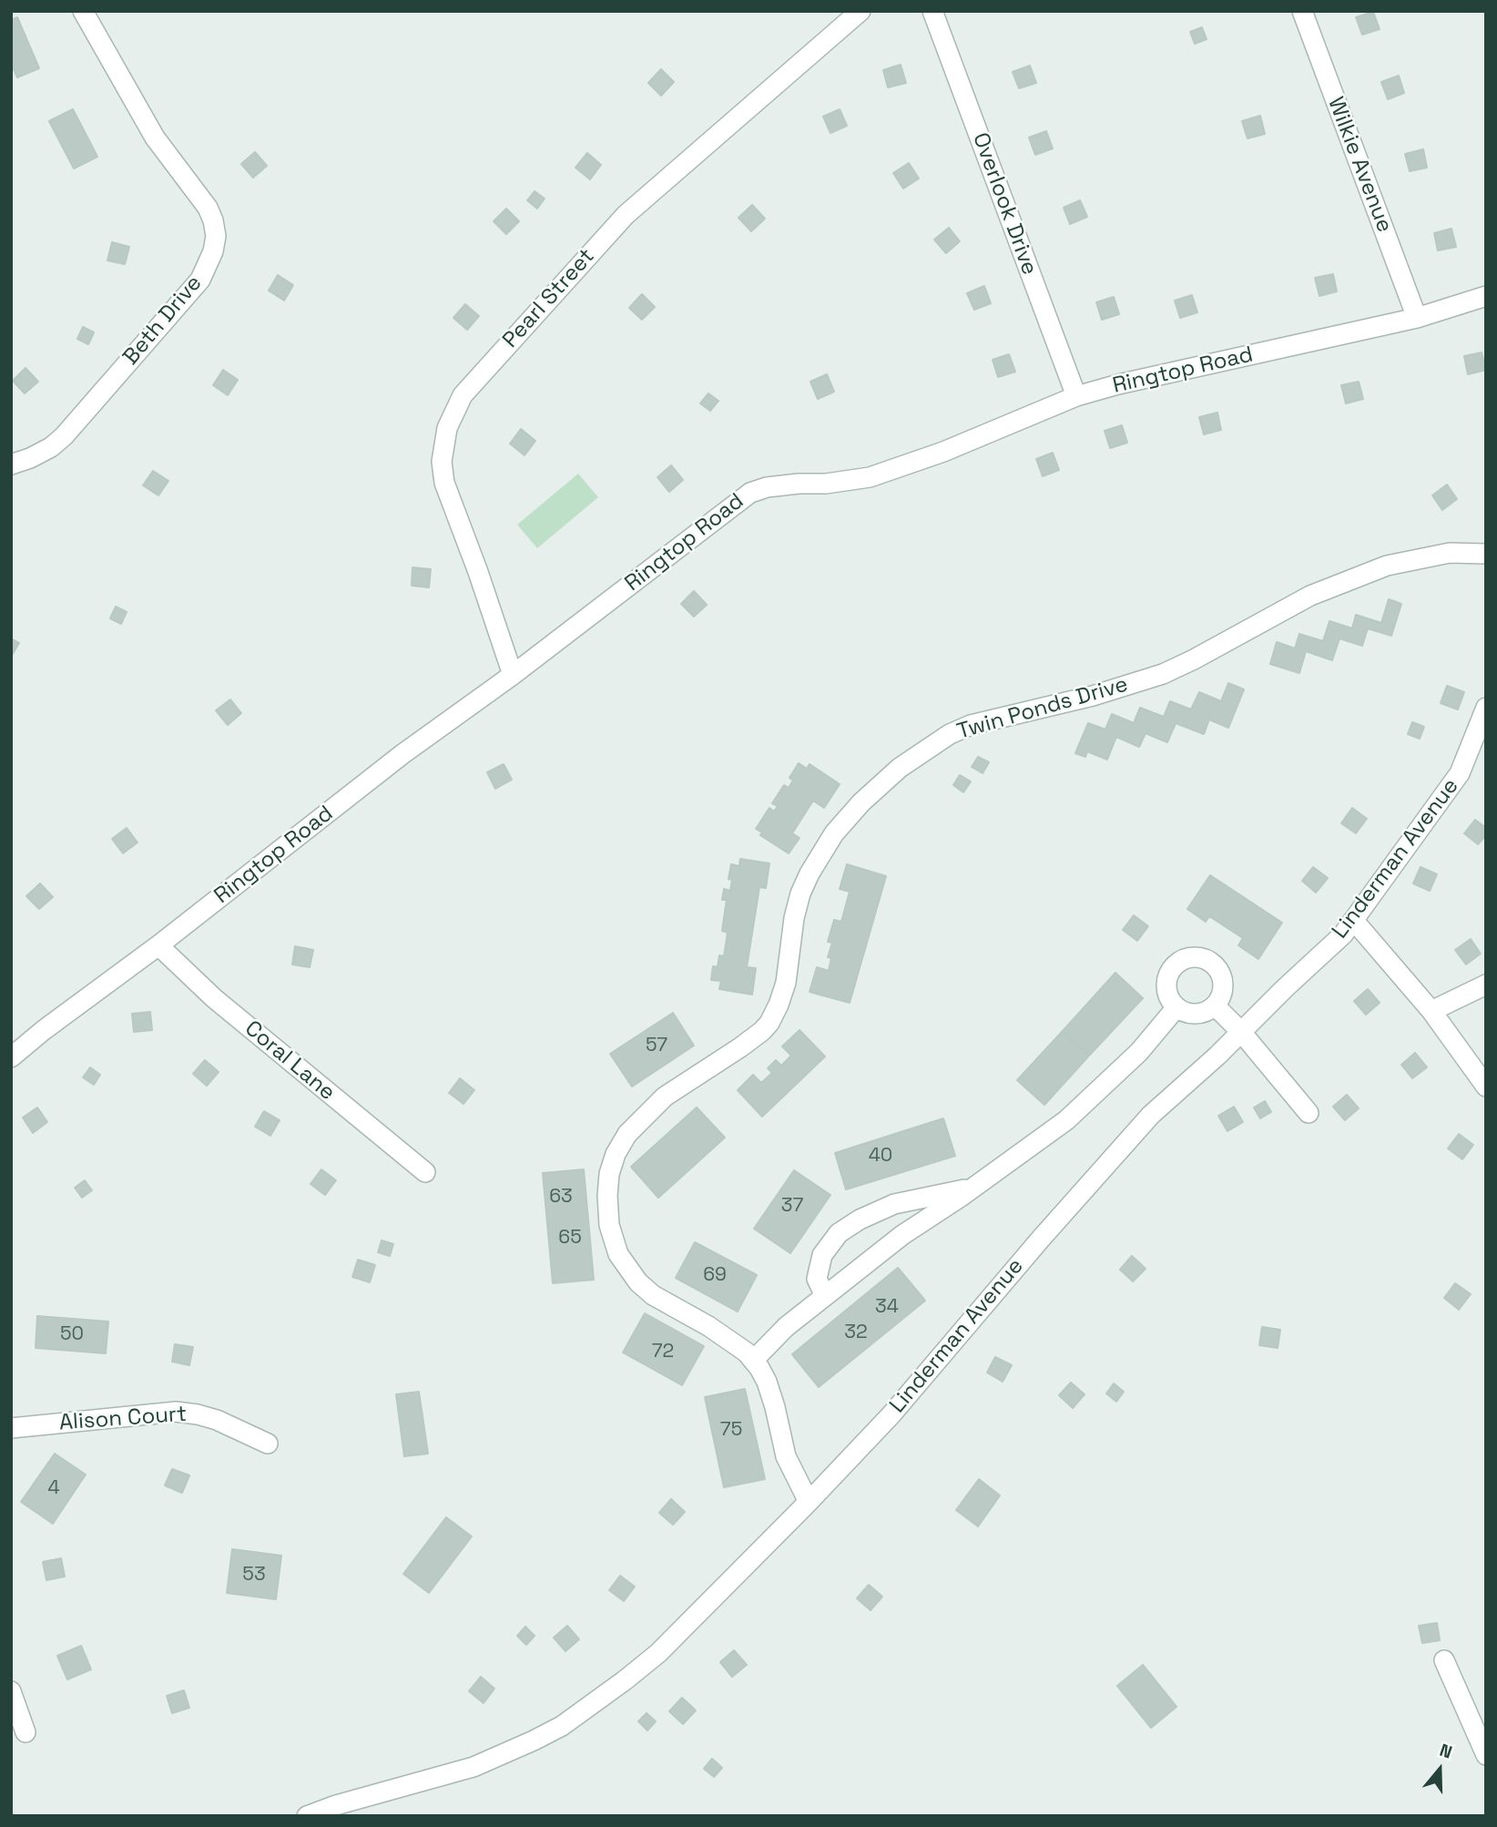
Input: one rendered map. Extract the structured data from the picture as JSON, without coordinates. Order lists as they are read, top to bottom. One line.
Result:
{"streets":{"street":["Wilkie Avenue","Overlook Drive","Pearl Street","Beth Drive","Ringtop Road","Twin Ponds Drive","Linderman Avenue","Coral Lane","Alison Court"]},"crossings":[["Wilkie Avenue","Ringtop Road"],["Overlook Drive","Ringtop Road"],["Pearl Street","Ringtop Road"],["Ringtop Road","Coral Lane"],["Twin Ponds Drive","Linderman Avenue"]],"house_numbers":["57","40","63","37","65","69","34","32","50","72","75","4","53"],"north":"top"}
